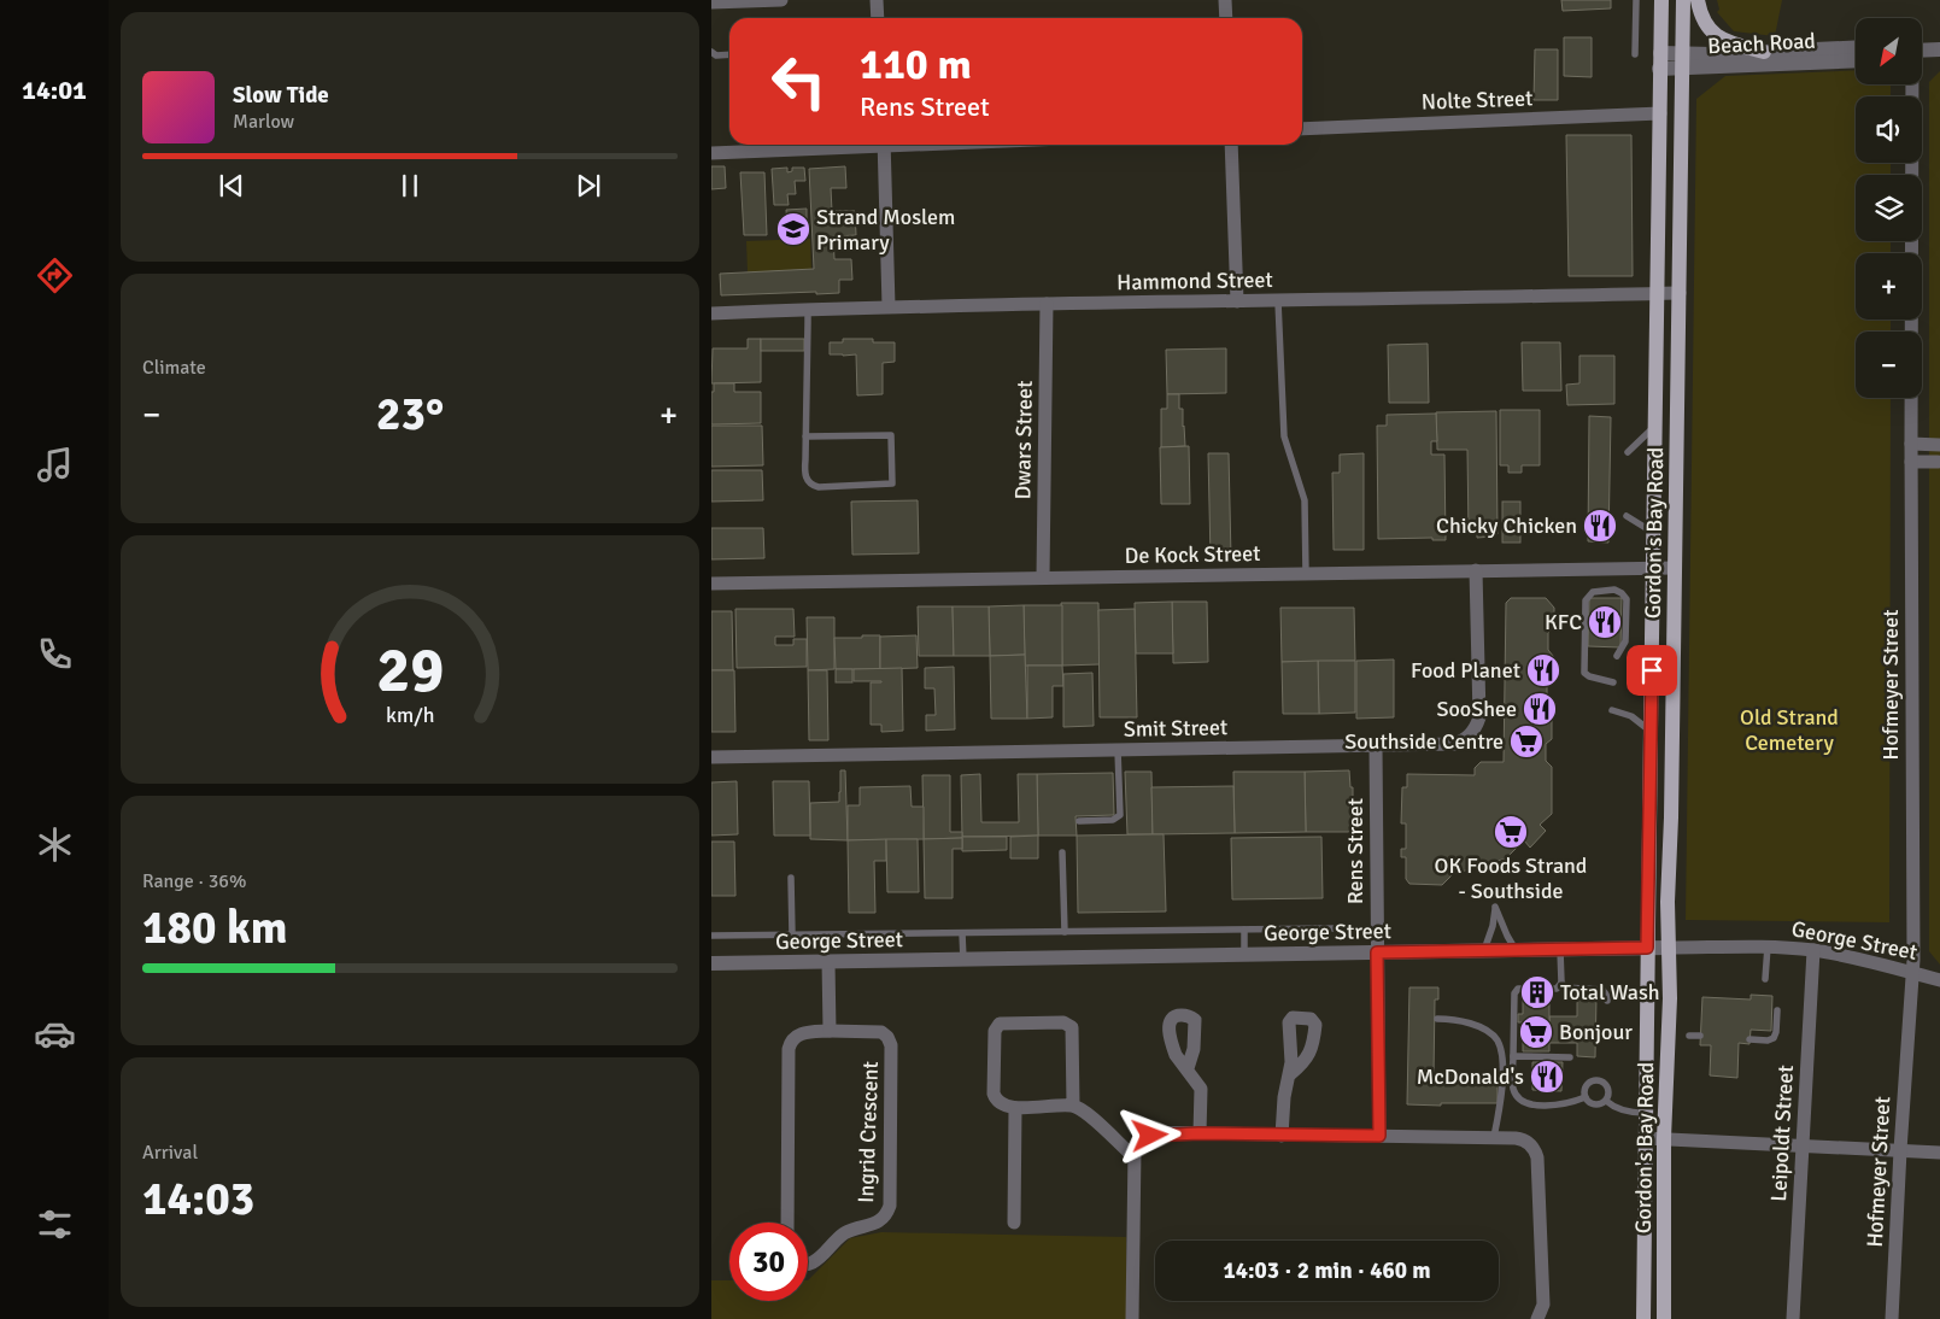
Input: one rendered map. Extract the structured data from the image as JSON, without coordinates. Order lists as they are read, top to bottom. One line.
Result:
{"streets":{"main road":["Gordon's Bay Road"],"street":["Beach Road","Nolte Street","Hammond Street","Dwars Street","De Kock Street","Hofmeyer Street","Smit Street","Rens Street","George Street","Ingrid Crescent","Leipoldt Street"]},"crossings":[["Beach Road","Gordon's Bay Road"],["Nolte Street","Gordon's Bay Road"],["Hammond Street","Dwars Street"],["Hammond Street","Gordon's Bay Road"],["Dwars Street","De Kock Street"],["Gordon's Bay Road","De Kock Street"],["Gordon's Bay Road","George Street"],["De Kock Street","Smit Street"],["Hofmeyer Street","George Street"],["Smit Street","Rens Street"],["Rens Street","George Street"],["George Street","Leipoldt Street"]],"parks":["Old Strand Cemetery"],"places":{"school or university":["Strand Moslem Primary"],"restaurant":["Chicky Chicken","KFC","Food Planet","SooShee","McDonald's"],"supermarket":["Southside Centre","OK Foods Strand - Southside","Bonjour"],"building":["Total Wash"]},"north":"bottom left","page":{"tabs":"14:01","map_buttons":["+","−"],"turn":["110 m","Rens Street"],"song":["Slow Tide","Marlow"],"tile":["Climate",["Range · 36%","180 km"],["Arrival","14:03"]],"heat":["−","23°","+"],"limit":"30","trip":"14:03 · 2 min · 460 m","gauge":["29","km/h"]}}
